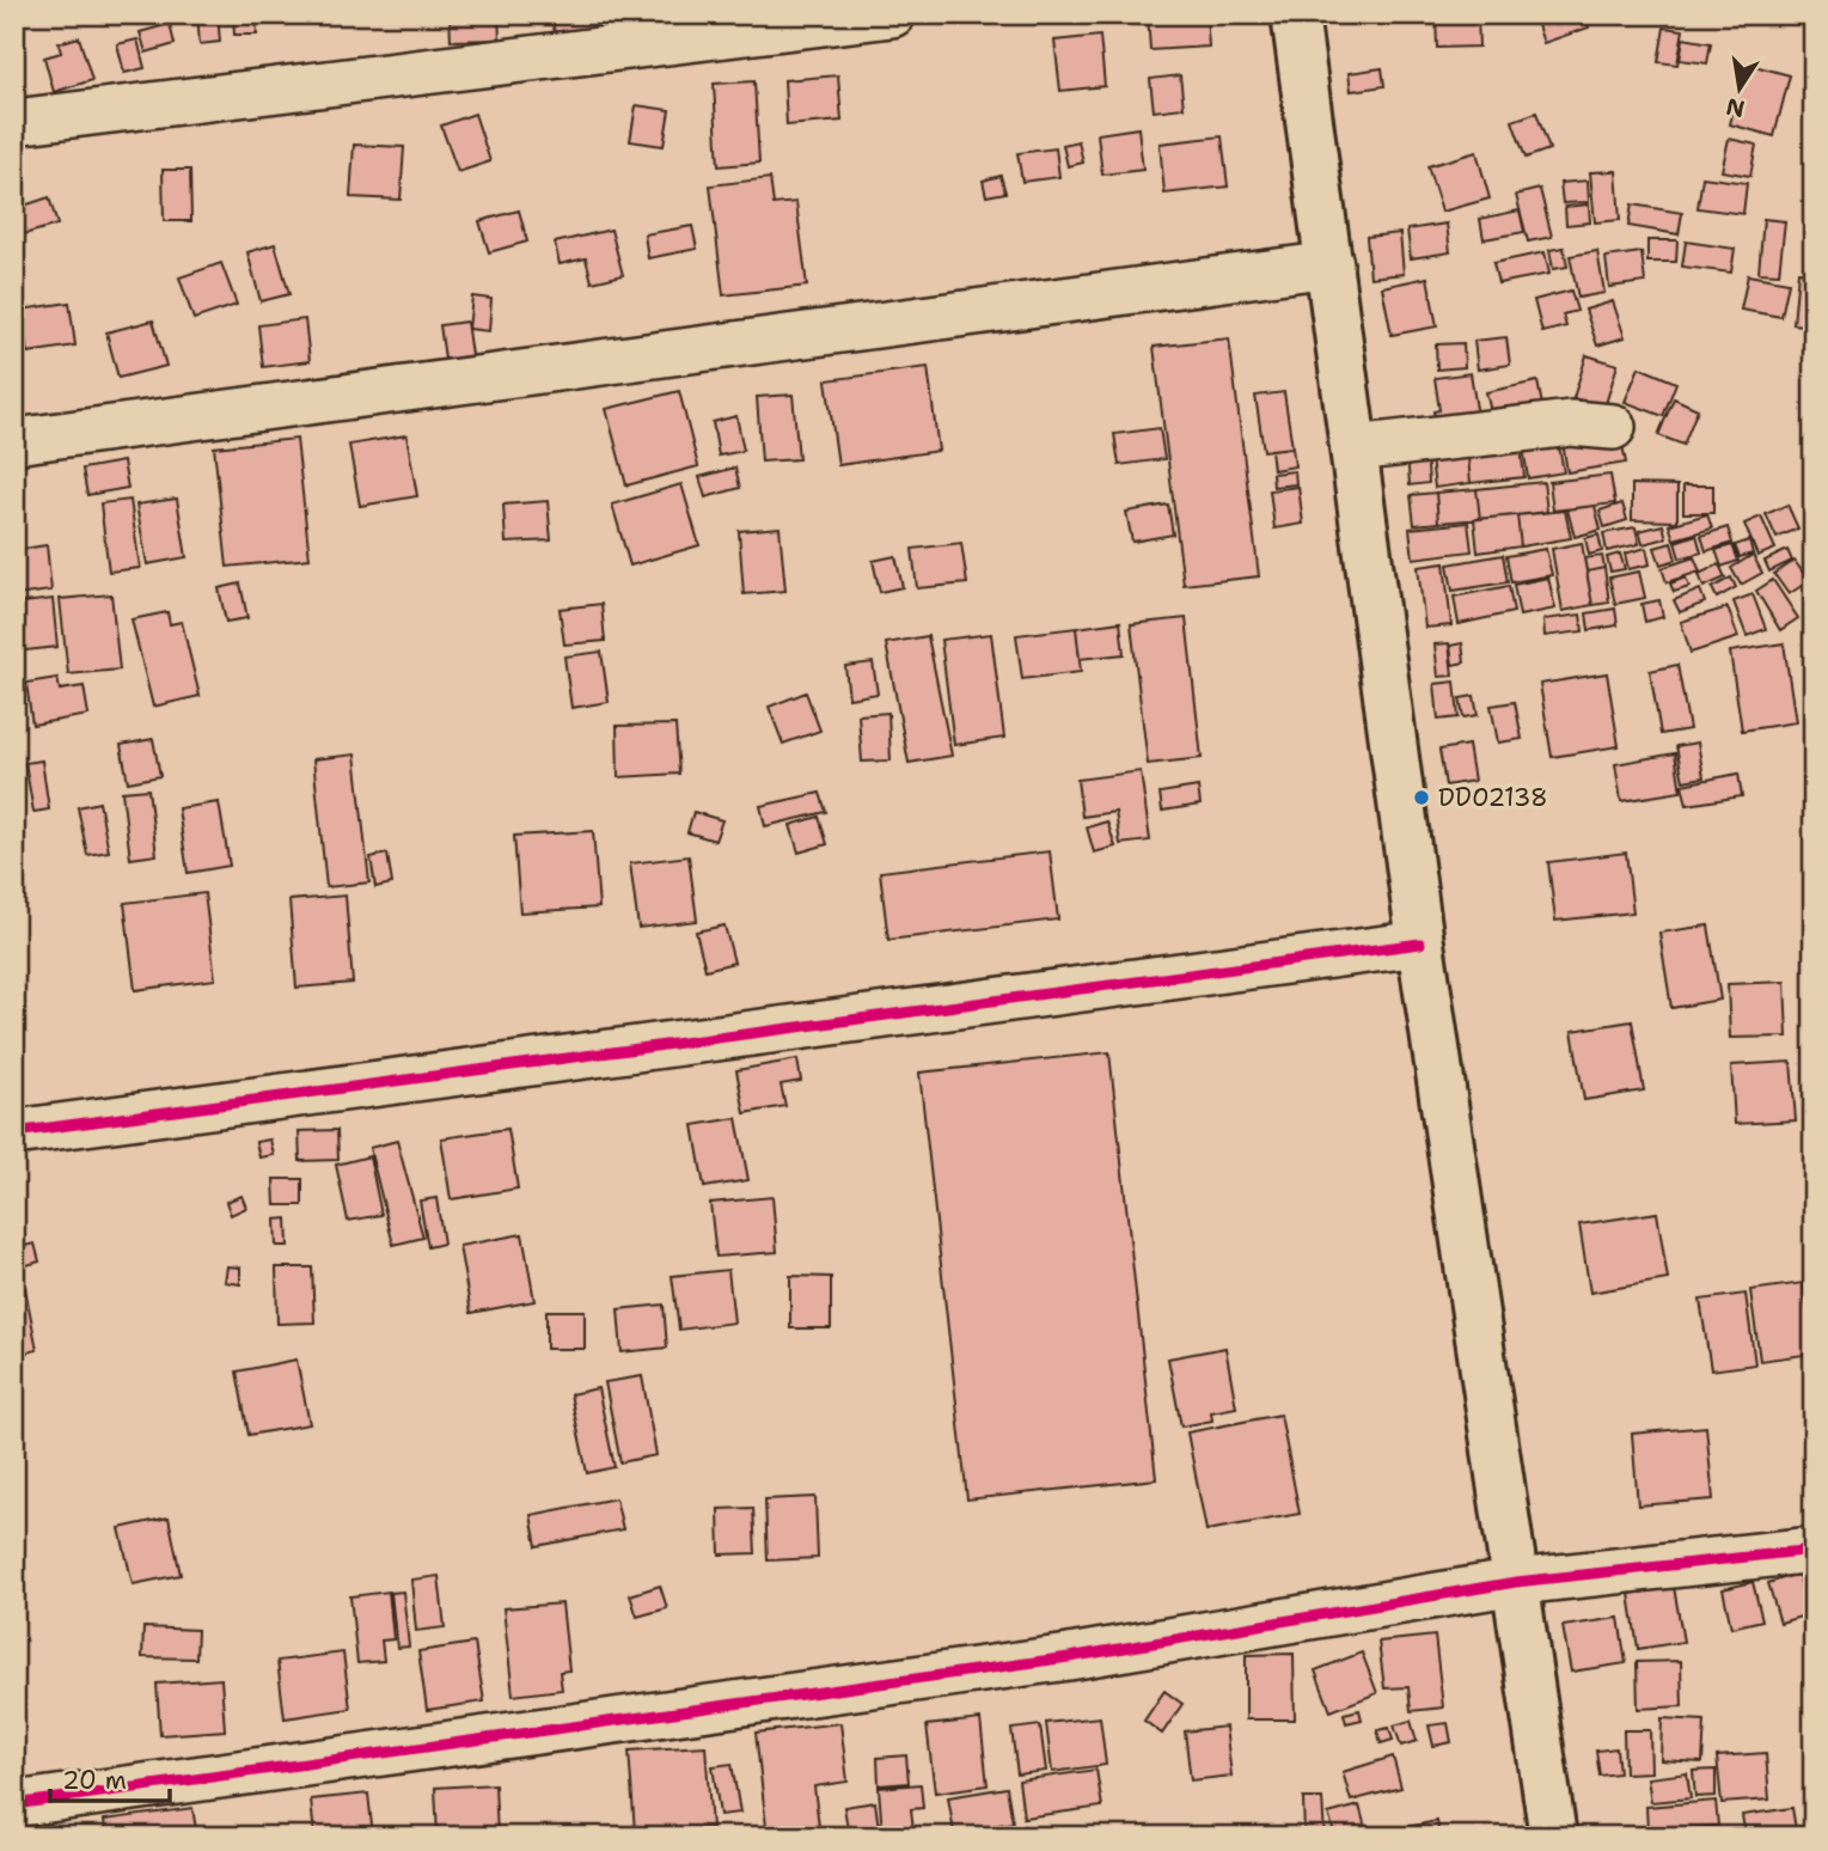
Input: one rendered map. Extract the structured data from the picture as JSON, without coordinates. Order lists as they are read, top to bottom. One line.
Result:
{"places":["DD02138"],"scale_bar":"20 m","north":"bottom"}
